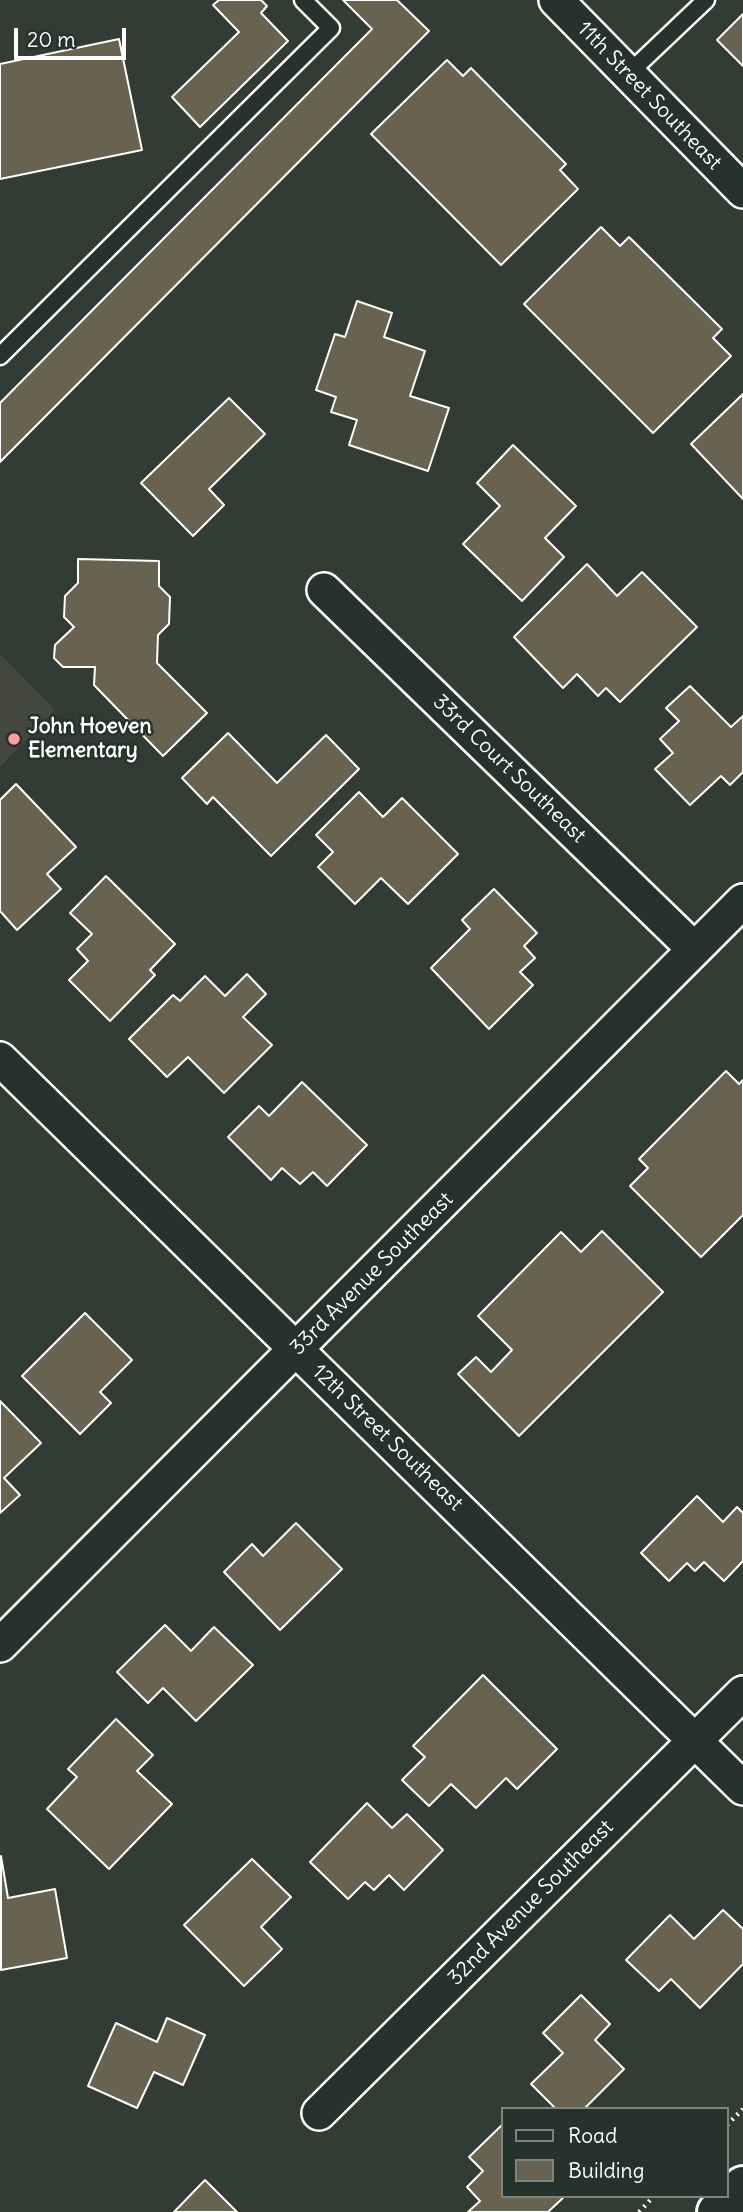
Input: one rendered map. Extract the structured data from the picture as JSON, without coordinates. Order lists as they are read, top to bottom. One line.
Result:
{"streets":{"street":["11th Street Southeast","33rd Court Southeast","33rd Avenue Southeast","12th Street Southeast","32nd Avenue Southeast"]},"crossings":[["33rd Court Southeast","33rd Avenue Southeast"],["33rd Avenue Southeast","12th Street Southeast"],["12th Street Southeast","32nd Avenue Southeast"]],"places":["John Hoeven Elementary"],"legend":["Road","Building"],"scale_bar":"20 m"}
